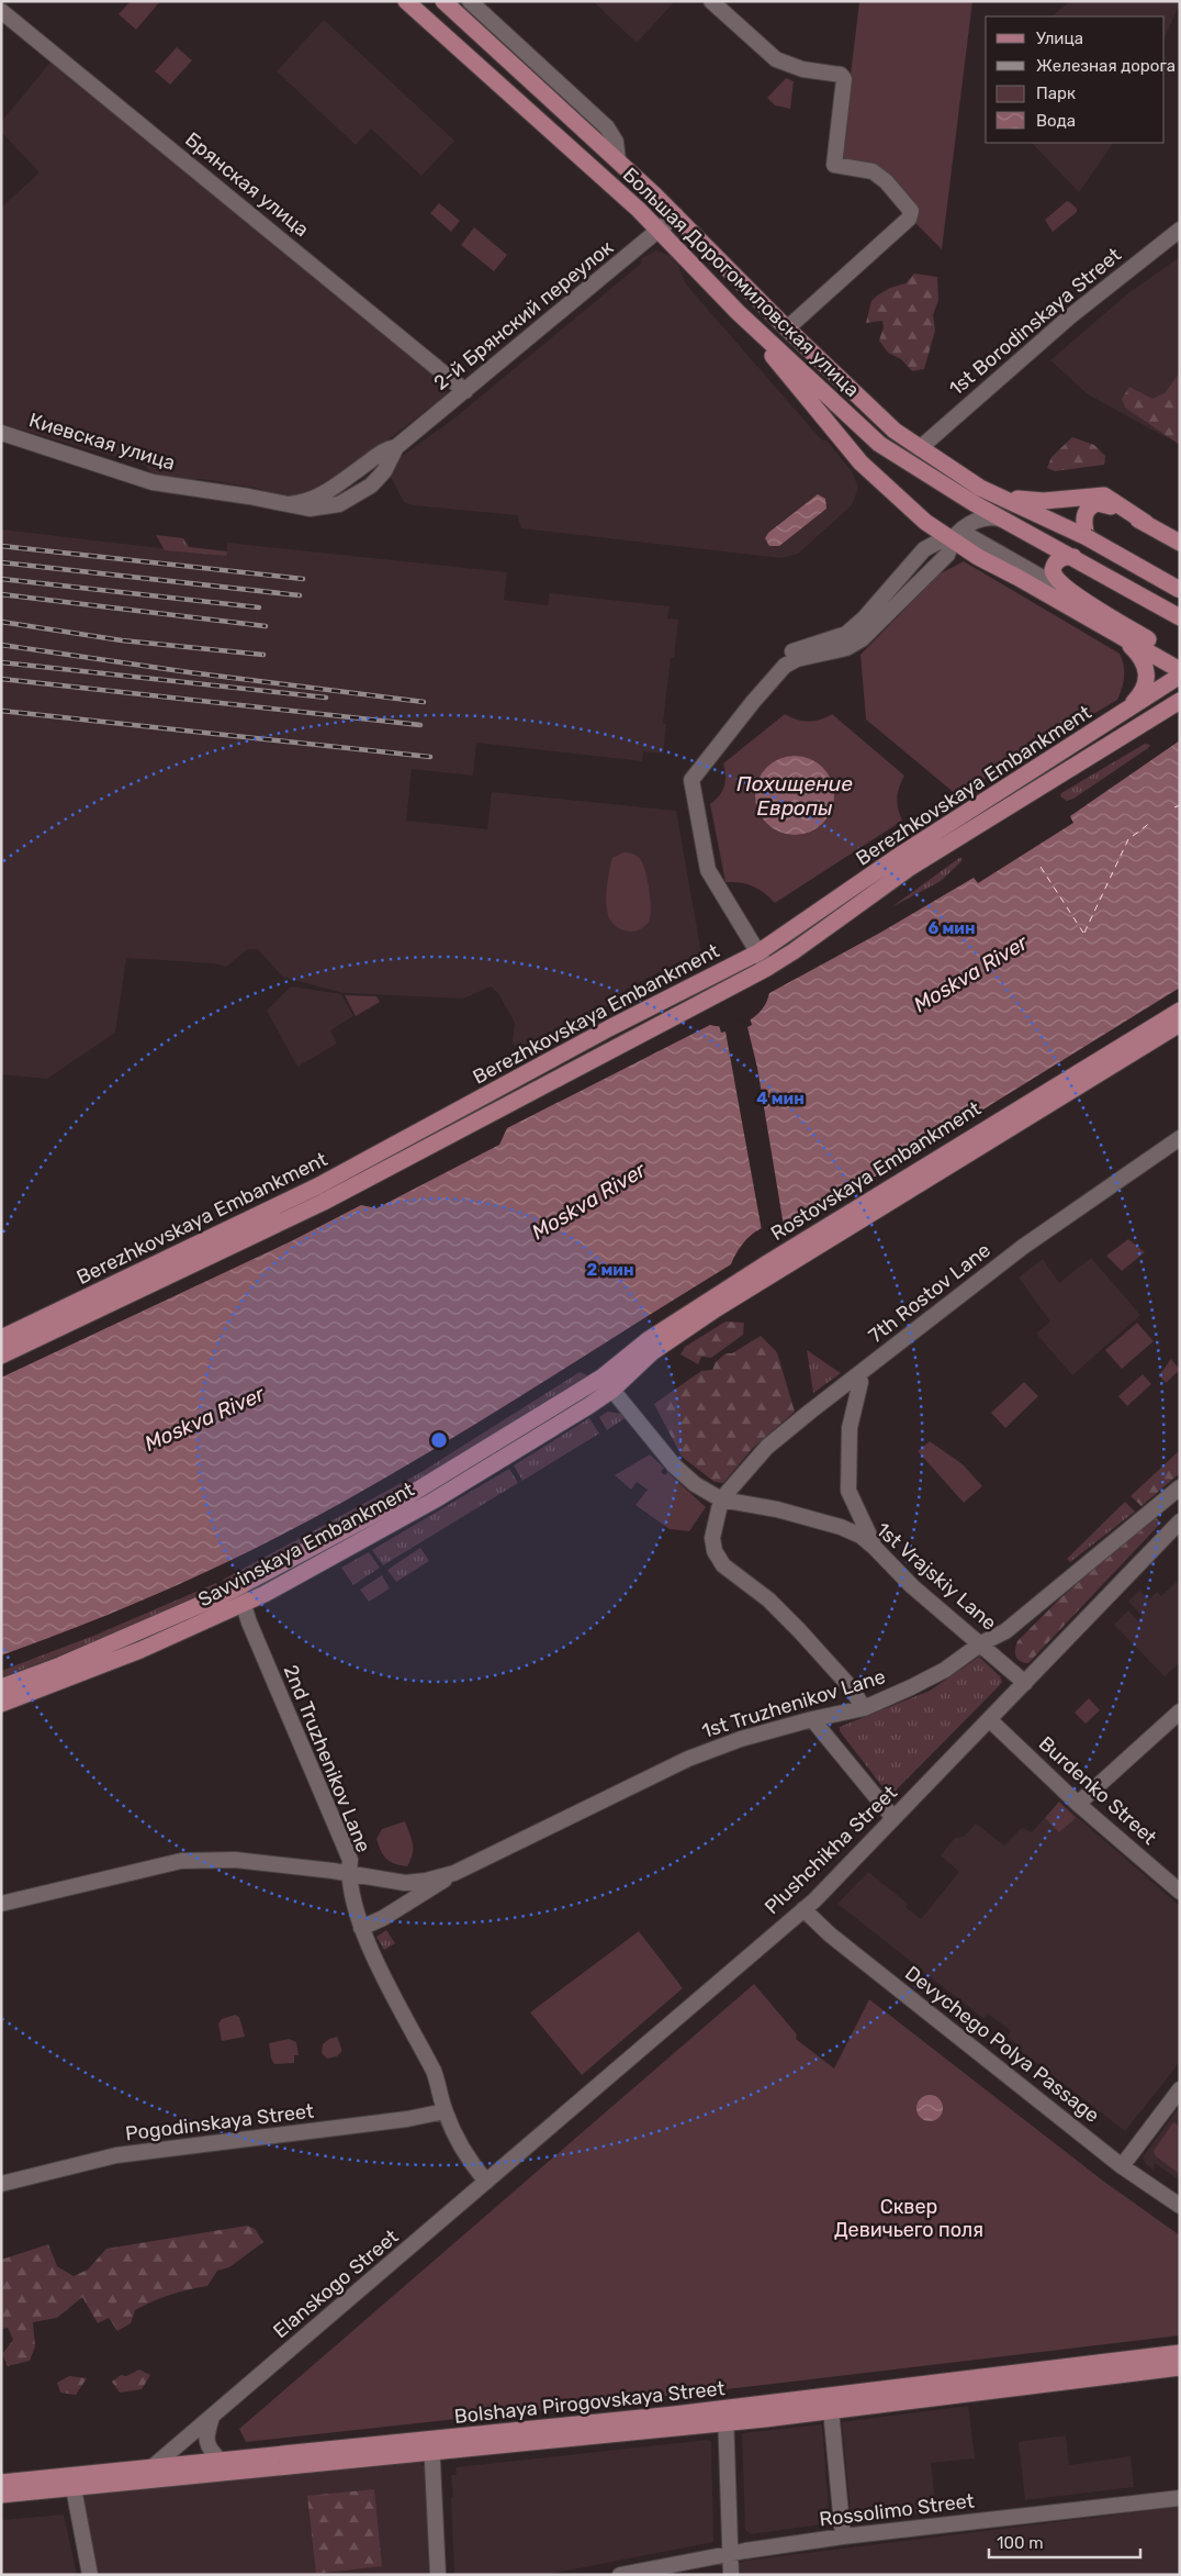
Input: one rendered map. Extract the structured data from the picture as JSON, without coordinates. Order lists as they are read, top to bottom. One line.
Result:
{"streets":{"main road":["Большая Дорогомиловская улица","Berezhkovskaya Embankment","Rostovskaya Embankment","Savvinskaya Embankment","Bolshaya Pirogovskaya Street"],"street":["Брянская улица","2-й Брянский переулок","1st Borodinskaya Street","Киевская улица","7th Rostov Lane","1st Vrajskiy Lane","1st Truzhenikov Lane","2nd Truzhenikov Lane","Burdenko Street","Plushchikha Street","Devychego Polya Passage","Pogodinskaya Street","Elanskogo Street","Rossolimo Street"]},"crossings":[["Брянская улица","2-й Брянский переулок"],["Большая Дорогомиловская улица","2-й Брянский переулок"],["Большая Дорогомиловская улица","1st Borodinskaya Street"],["2-й Брянский переулок","Киевская улица"],["Rostovskaya Embankment","Savvinskaya Embankment"],["Rostovskaya Embankment","1st Vrajskiy Lane"],["7th Rostov Lane","1st Vrajskiy Lane"],["Savvinskaya Embankment","1st Vrajskiy Lane"],["Savvinskaya Embankment","2nd Truzhenikov Lane"],["1st Vrajskiy Lane","1st Truzhenikov Lane"],["1st Vrajskiy Lane","Plushchikha Street"],["1st Truzhenikov Lane","2nd Truzhenikov Lane"],["2nd Truzhenikov Lane","Plushchikha Street"],["2nd Truzhenikov Lane","Pogodinskaya Street"],["2nd Truzhenikov Lane","Elanskogo Street"],["Burdenko Street","Plushchikha Street"],["Plushchikha Street","Devychego Polya Passage"],["Plushchikha Street","Elanskogo Street"],["Elanskogo Street","Bolshaya Pirogovskaya Street"]],"water":["Похищение Европы","Moskva River"],"parks":["Сквер Девичьего поля"],"legend":["Улица","Железная дорога","Парк","Вода"],"scale_bar":"100 m","rings":["6 мин","4 мин","2 мин"]}
